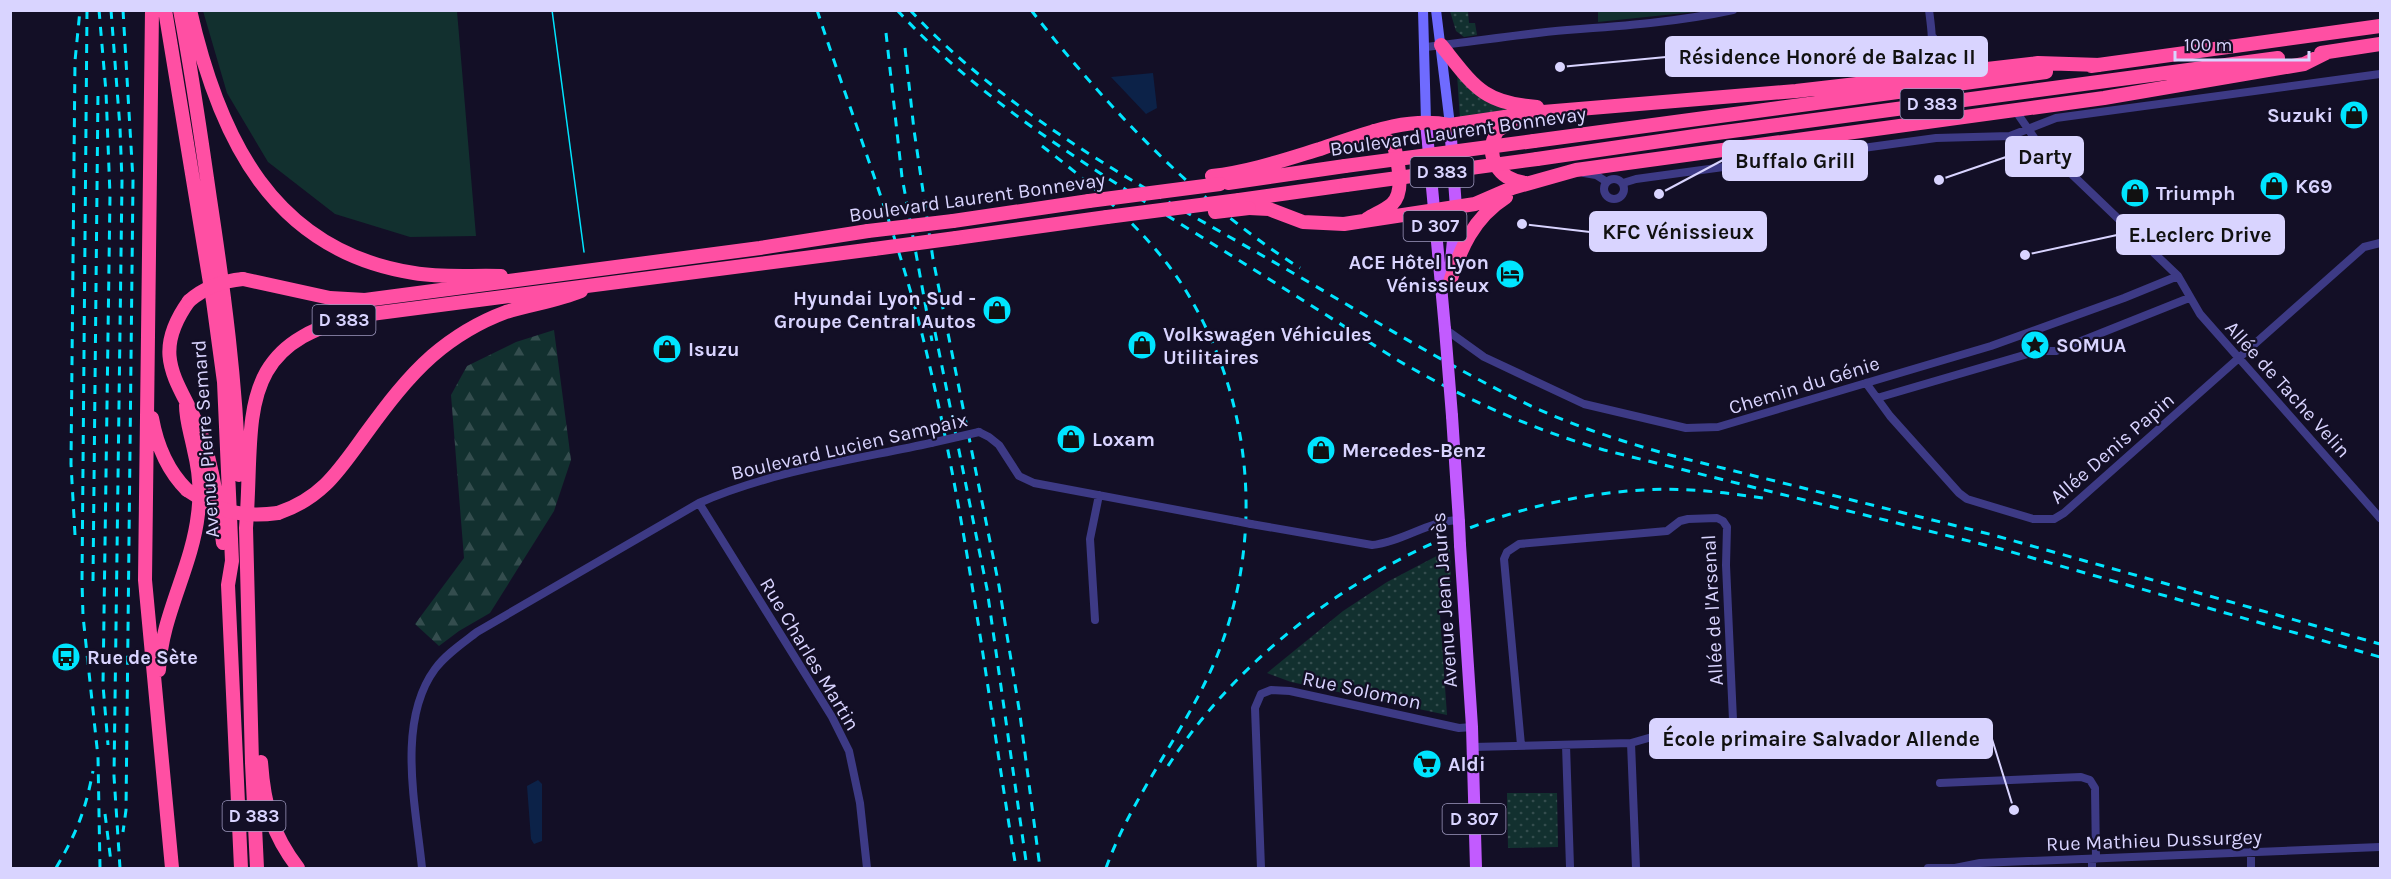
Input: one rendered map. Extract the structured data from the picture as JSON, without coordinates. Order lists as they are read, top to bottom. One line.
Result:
{"streets":{"highway":["D 383","Boulevard Laurent Bonnevay","Avenue Pierre Semard"],"main road":["D 307","Avenue Jean Jaurès"],"street":["Chemin du Génie","Allée de Tache Velin","Boulevard Lucien Sampaix","Allée Denis Papin","Allée de l'Arsenal","Rue Charles Martin","Rue Solomon","Rue Mathieu Dussurgey"]},"crossings":[["D 383","Boulevard Laurent Bonnevay"],["D 383","Avenue Pierre Semard"],["D 307","Chemin du Génie"],["D 307","Avenue Jean Jaurès"],["Chemin du Génie","Allée de Tache Velin"],["Chemin du Génie","Allée Denis Papin"],["Chemin du Génie","Avenue Jean Jaurès"],["Allée de Tache Velin","Allée Denis Papin"],["Boulevard Lucien Sampaix","Avenue Jean Jaurès"],["Boulevard Lucien Sampaix","Rue Charles Martin"],["Avenue Jean Jaurès","Allée de l'Arsenal"],["Avenue Jean Jaurès","Rue Solomon"]],"places":{"other":["Résidence Honoré de Balzac II","Darty","Buffalo Grill","KFC Vénissieux","E.Leclerc Drive","École primaire Salvador Allende"],"shop":["Suzuki","K69","Triumph","Hyundai Lyon Sud - Groupe Central Autos","Volkswagen Véhicules Utilitaires","Isuzu","Loxam","Mercedes-Benz"],"hotel":["ACE Hôtel Lyon Vénissieux"],"place":["SOMUA"],"bus stop":["Rue de Sète"],"supermarket":["Aldi"]},"scale_bar":"100 m"}
